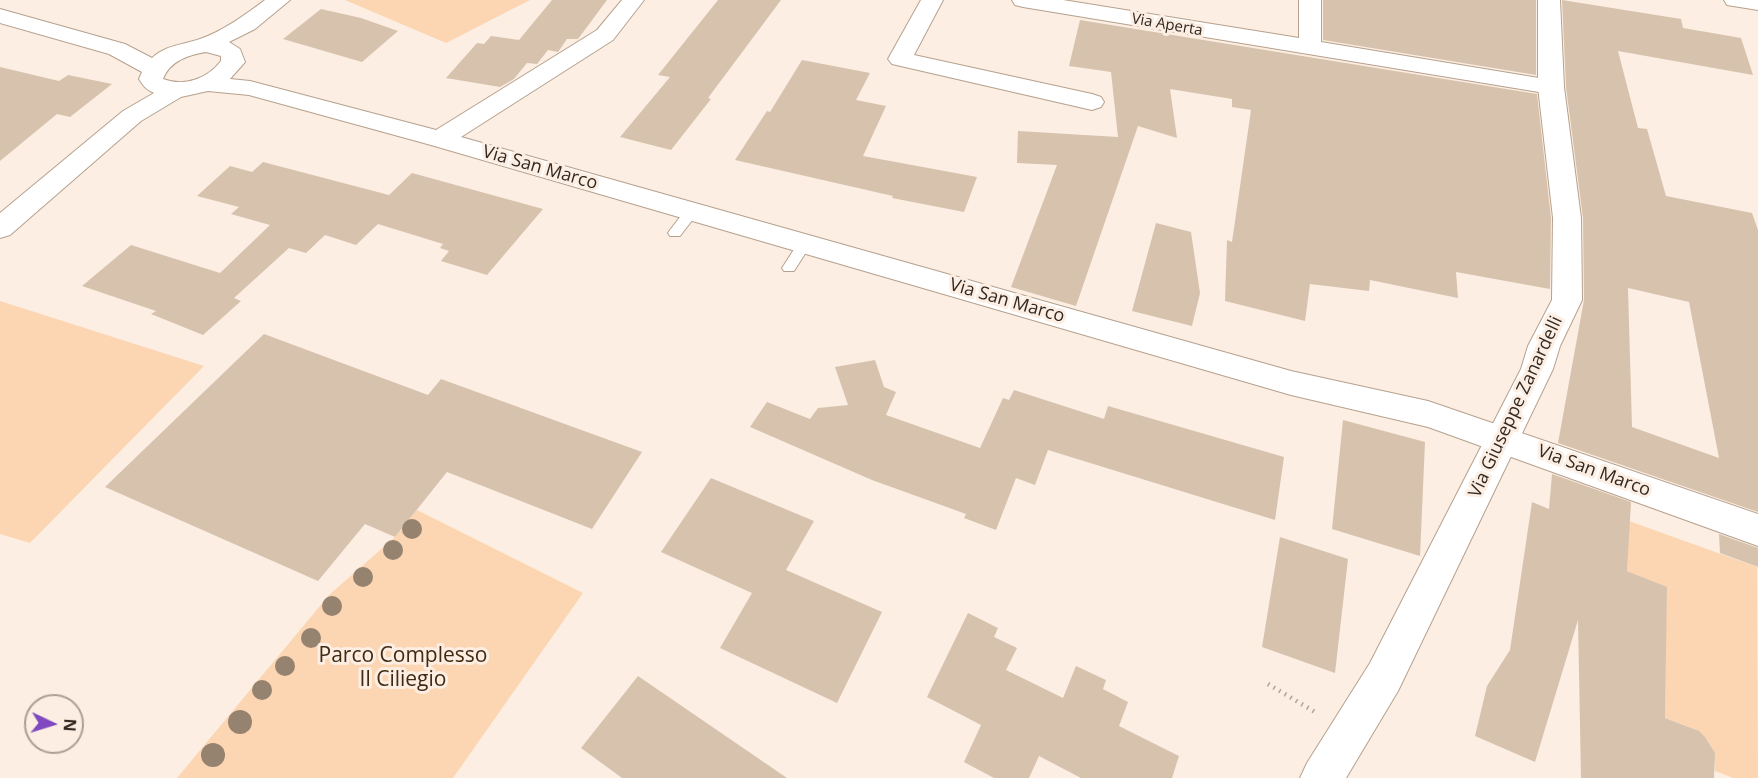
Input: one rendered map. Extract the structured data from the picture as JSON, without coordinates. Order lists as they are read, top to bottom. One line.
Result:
{"streets":{"street":["Via Aperta","Via San Marco","Via Giuseppe Zanardelli"]},"crossings":[["Via Aperta","Via Giuseppe Zanardelli"],["Via San Marco","Via Giuseppe Zanardelli"]],"parks":["Parco Complesso Il Ciliegio"],"north":"right"}
